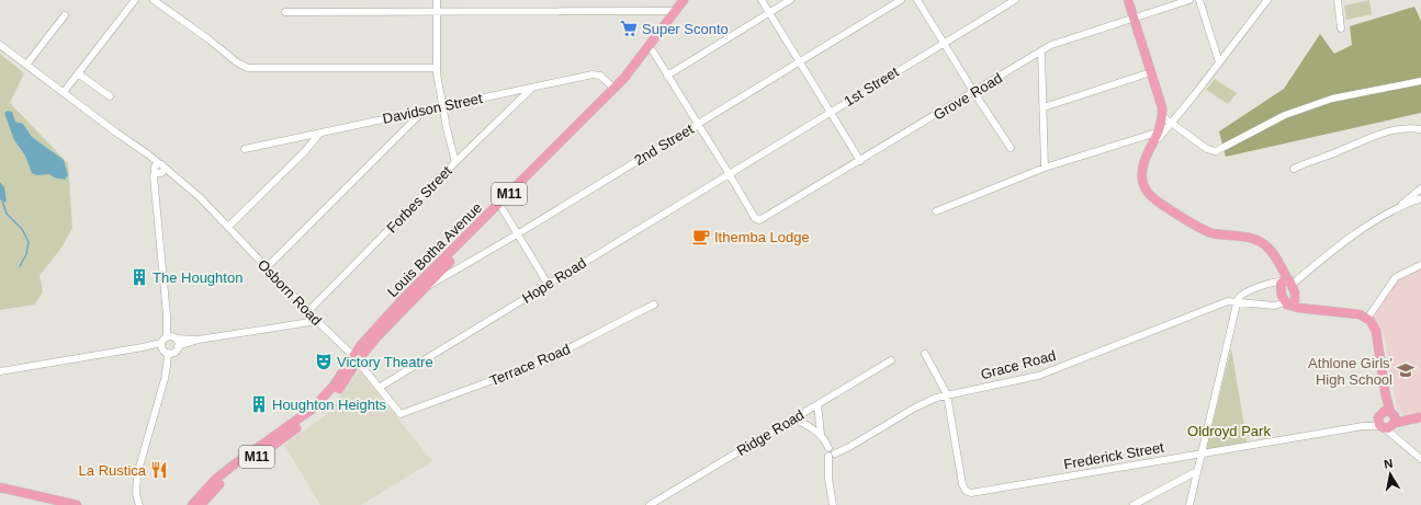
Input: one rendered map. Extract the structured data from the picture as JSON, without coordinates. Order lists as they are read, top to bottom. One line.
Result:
{"streets":{"main road":["M11","Louis Botha Avenue","Frederick Street"],"street":["1st Street","Grove Road","Davidson Street","2nd Street","Forbes Street","Hope Road","Osborn Road","Terrace Road","Grace Road","Ridge Road"]},"crossings":[["1st Street","Grove Road"],["1st Street","Hope Road"],["Grove Road","Hope Road"],["Davidson Street","Forbes Street"],["Davidson Street","Louis Botha Avenue"],["2nd Street","Louis Botha Avenue"],["Forbes Street","Osborn Road"],["Louis Botha Avenue","Osborn Road"],["Hope Road","Osborn Road"],["Osborn Road","Terrace Road"],["Grace Road","Frederick Street"]],"parks":["Oldroyd Park"],"places":{"supermarket":["Super Sconto"],"cafe":["Ithemba Lodge"],"building":["The Houghton","Houghton Heights"],"theatre":["Victory Theatre"],"school or university":["Athlone Girls' High School"],"restaurant":["La Rustica"]},"north":"top"}
